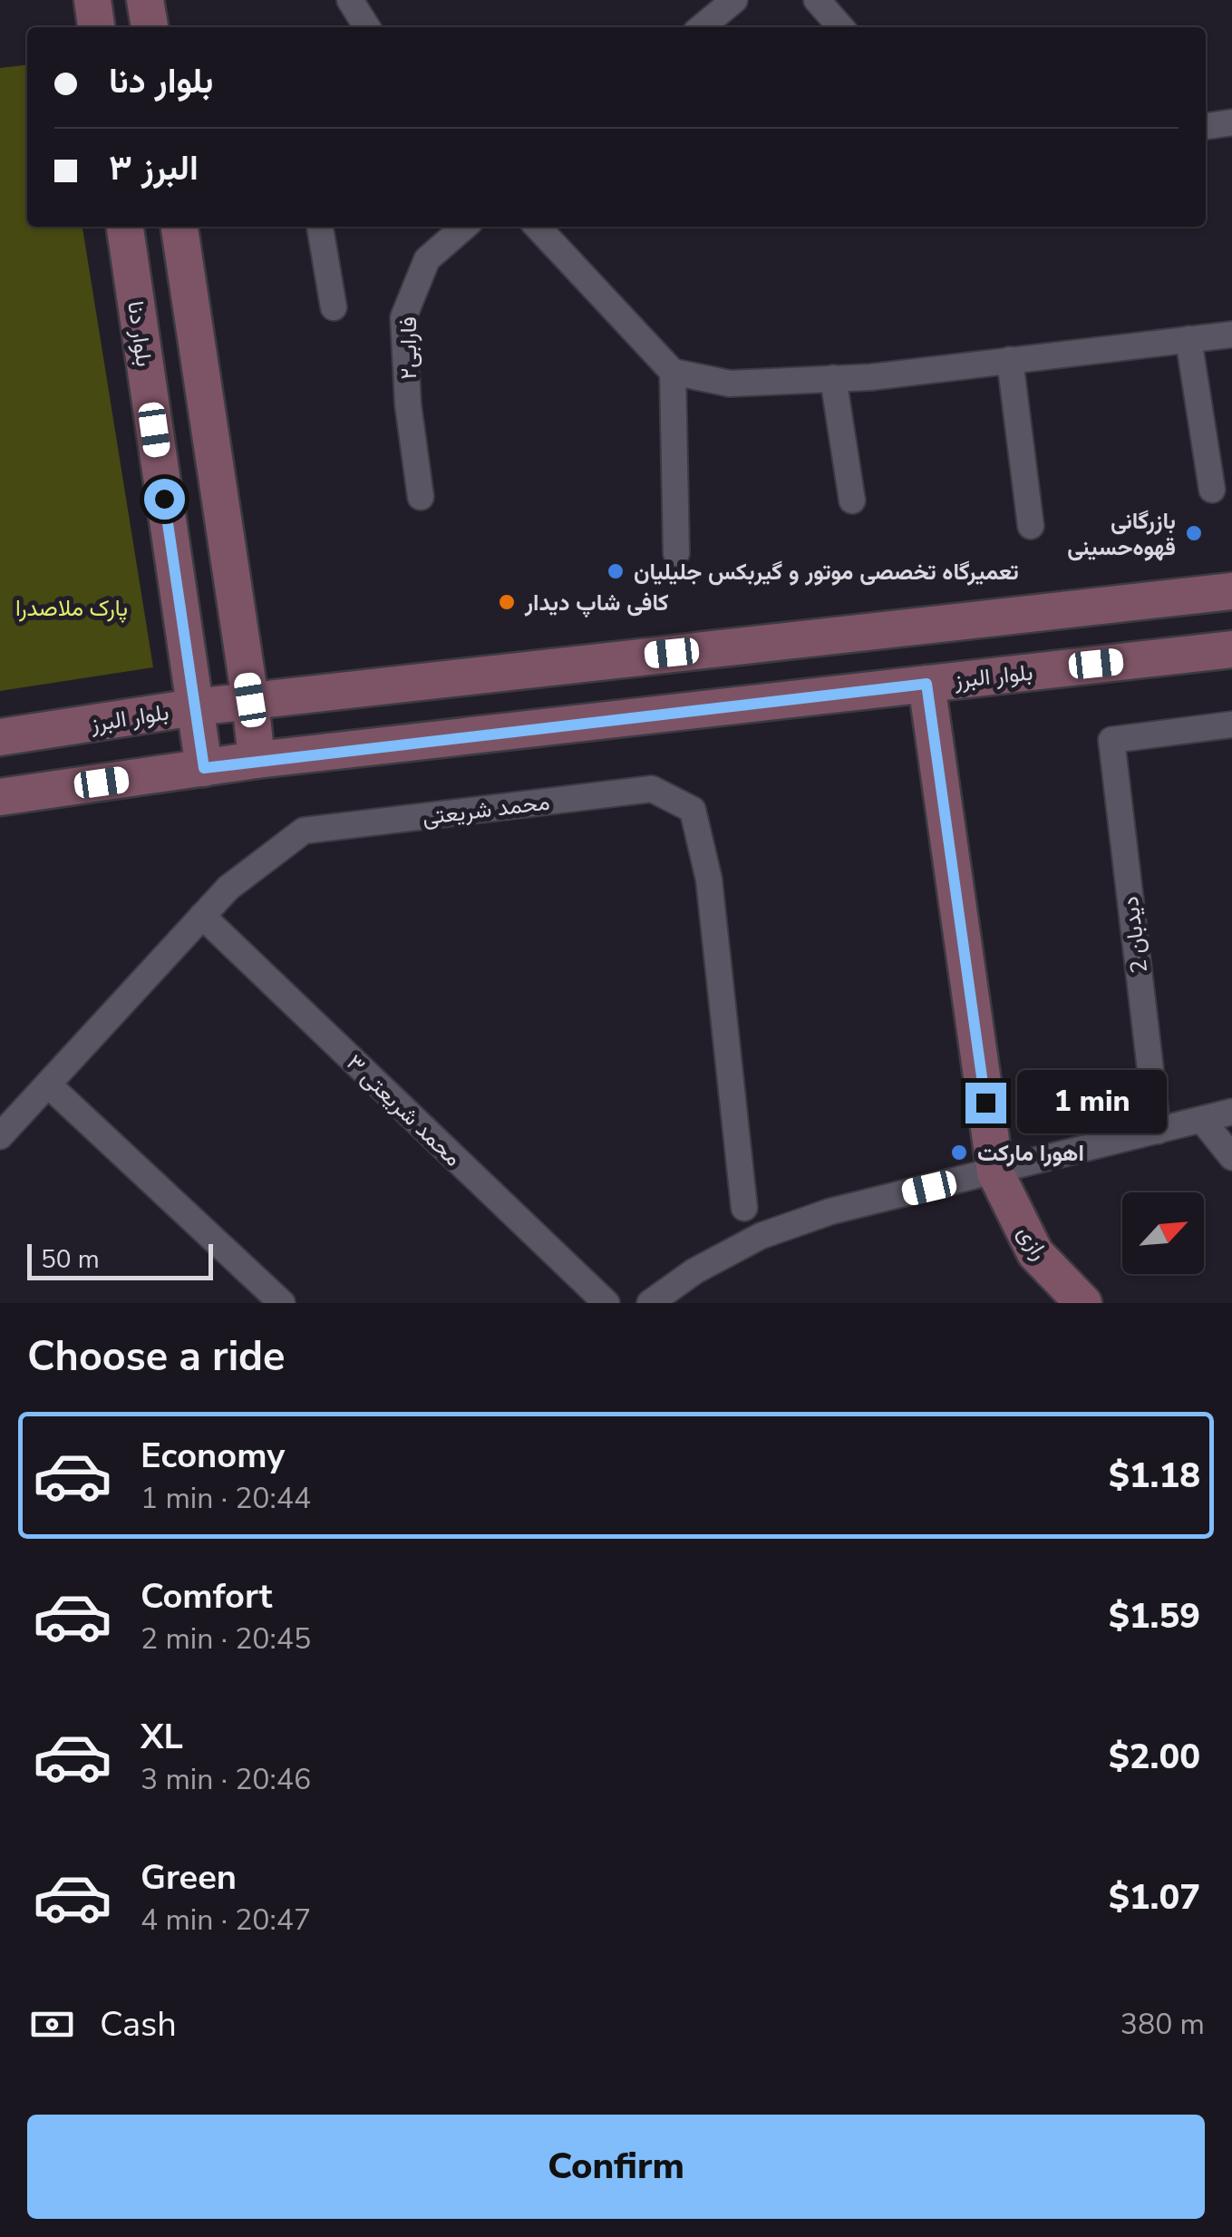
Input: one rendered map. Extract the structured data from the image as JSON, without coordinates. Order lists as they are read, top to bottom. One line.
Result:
{"streets":{"main road":["بلوار دنا","بلوار البرز","رازی"],"street":["فارابی۲","محمد شریعتی","دیدبان 2","محمد شریعتی ۳"]},"crossings":[["بلوار دنا","بلوار البرز"],["بلوار البرز","رازی"],["محمد شریعتی","محمد شریعتی ۳"]],"parks":["پارک ملاصدرا"],"places":["بازرگانی قهوه‌حسینی","تعمیرگاه تخصصی موتور و گیربکس جلیلیان","کافی شاپ دیدار","اهورا مارکت"],"scale_bar":"50 m","north":"top right","page":{"banner":["بلوار دنا","البرز ۳"],"bubble":"1 min","scale":"50 m","heading":"Choose a ride","list":[{"name":"Economy","note":"1 min · 20:44","value":"$1.18"},{"name":"Comfort","note":"2 min · 20:45","value":"$1.59"},{"name":"XL","note":"3 min · 20:46","value":"$2.00"},{"name":"Green","note":"4 min · 20:47","value":"$1.07"}],"pay":["Cash","380 m"],"buttons":"Confirm"}}
